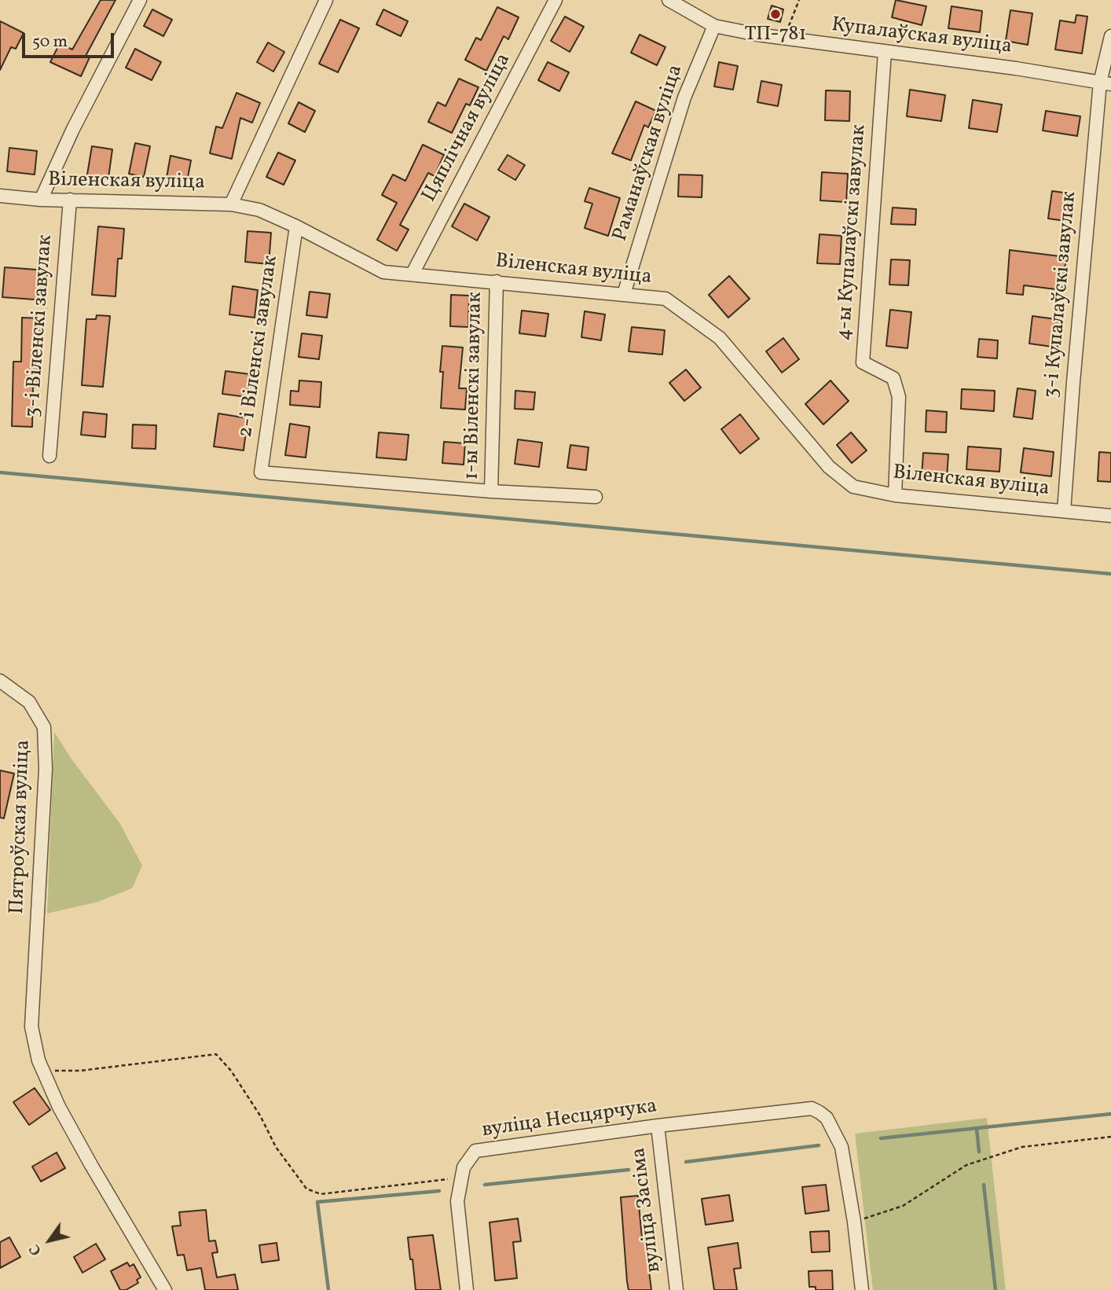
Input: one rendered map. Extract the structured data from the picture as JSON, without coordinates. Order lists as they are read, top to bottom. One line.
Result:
{"streets":{"street":["Купалаўская вуліца","Цяплічная вуліца","Раманаўская вуліца","Віленская вуліца","4-ы Купалаўскі завулак","3-і Купалаўскі завулак","3-і Віленскі завулак","2-і Віленскі завулак","1-ы Віленскі завулак","Пятроўская вуліца","вуліца Несцярчука","вуліца Засіма"]},"crossings":[["Купалаўская вуліца","Раманаўская вуліца"],["Купалаўская вуліца","4-ы Купалаўскі завулак"],["Купалаўская вуліца","3-і Купалаўскі завулак"],["Цяплічная вуліца","Віленская вуліца"],["Раманаўская вуліца","Віленская вуліца"],["Віленская вуліца","4-ы Купалаўскі завулак"],["Віленская вуліца","3-і Купалаўскі завулак"],["Віленская вуліца","3-і Віленскі завулак"],["Віленская вуліца","2-і Віленскі завулак"],["Віленская вуліца","1-ы Віленскі завулак"],["2-і Віленскі завулак","1-ы Віленскі завулак"],["вуліца Несцярчука","вуліца Засіма"]],"places":["ТП-781"],"scale_bar":"50 m","north":"bottom left"}
